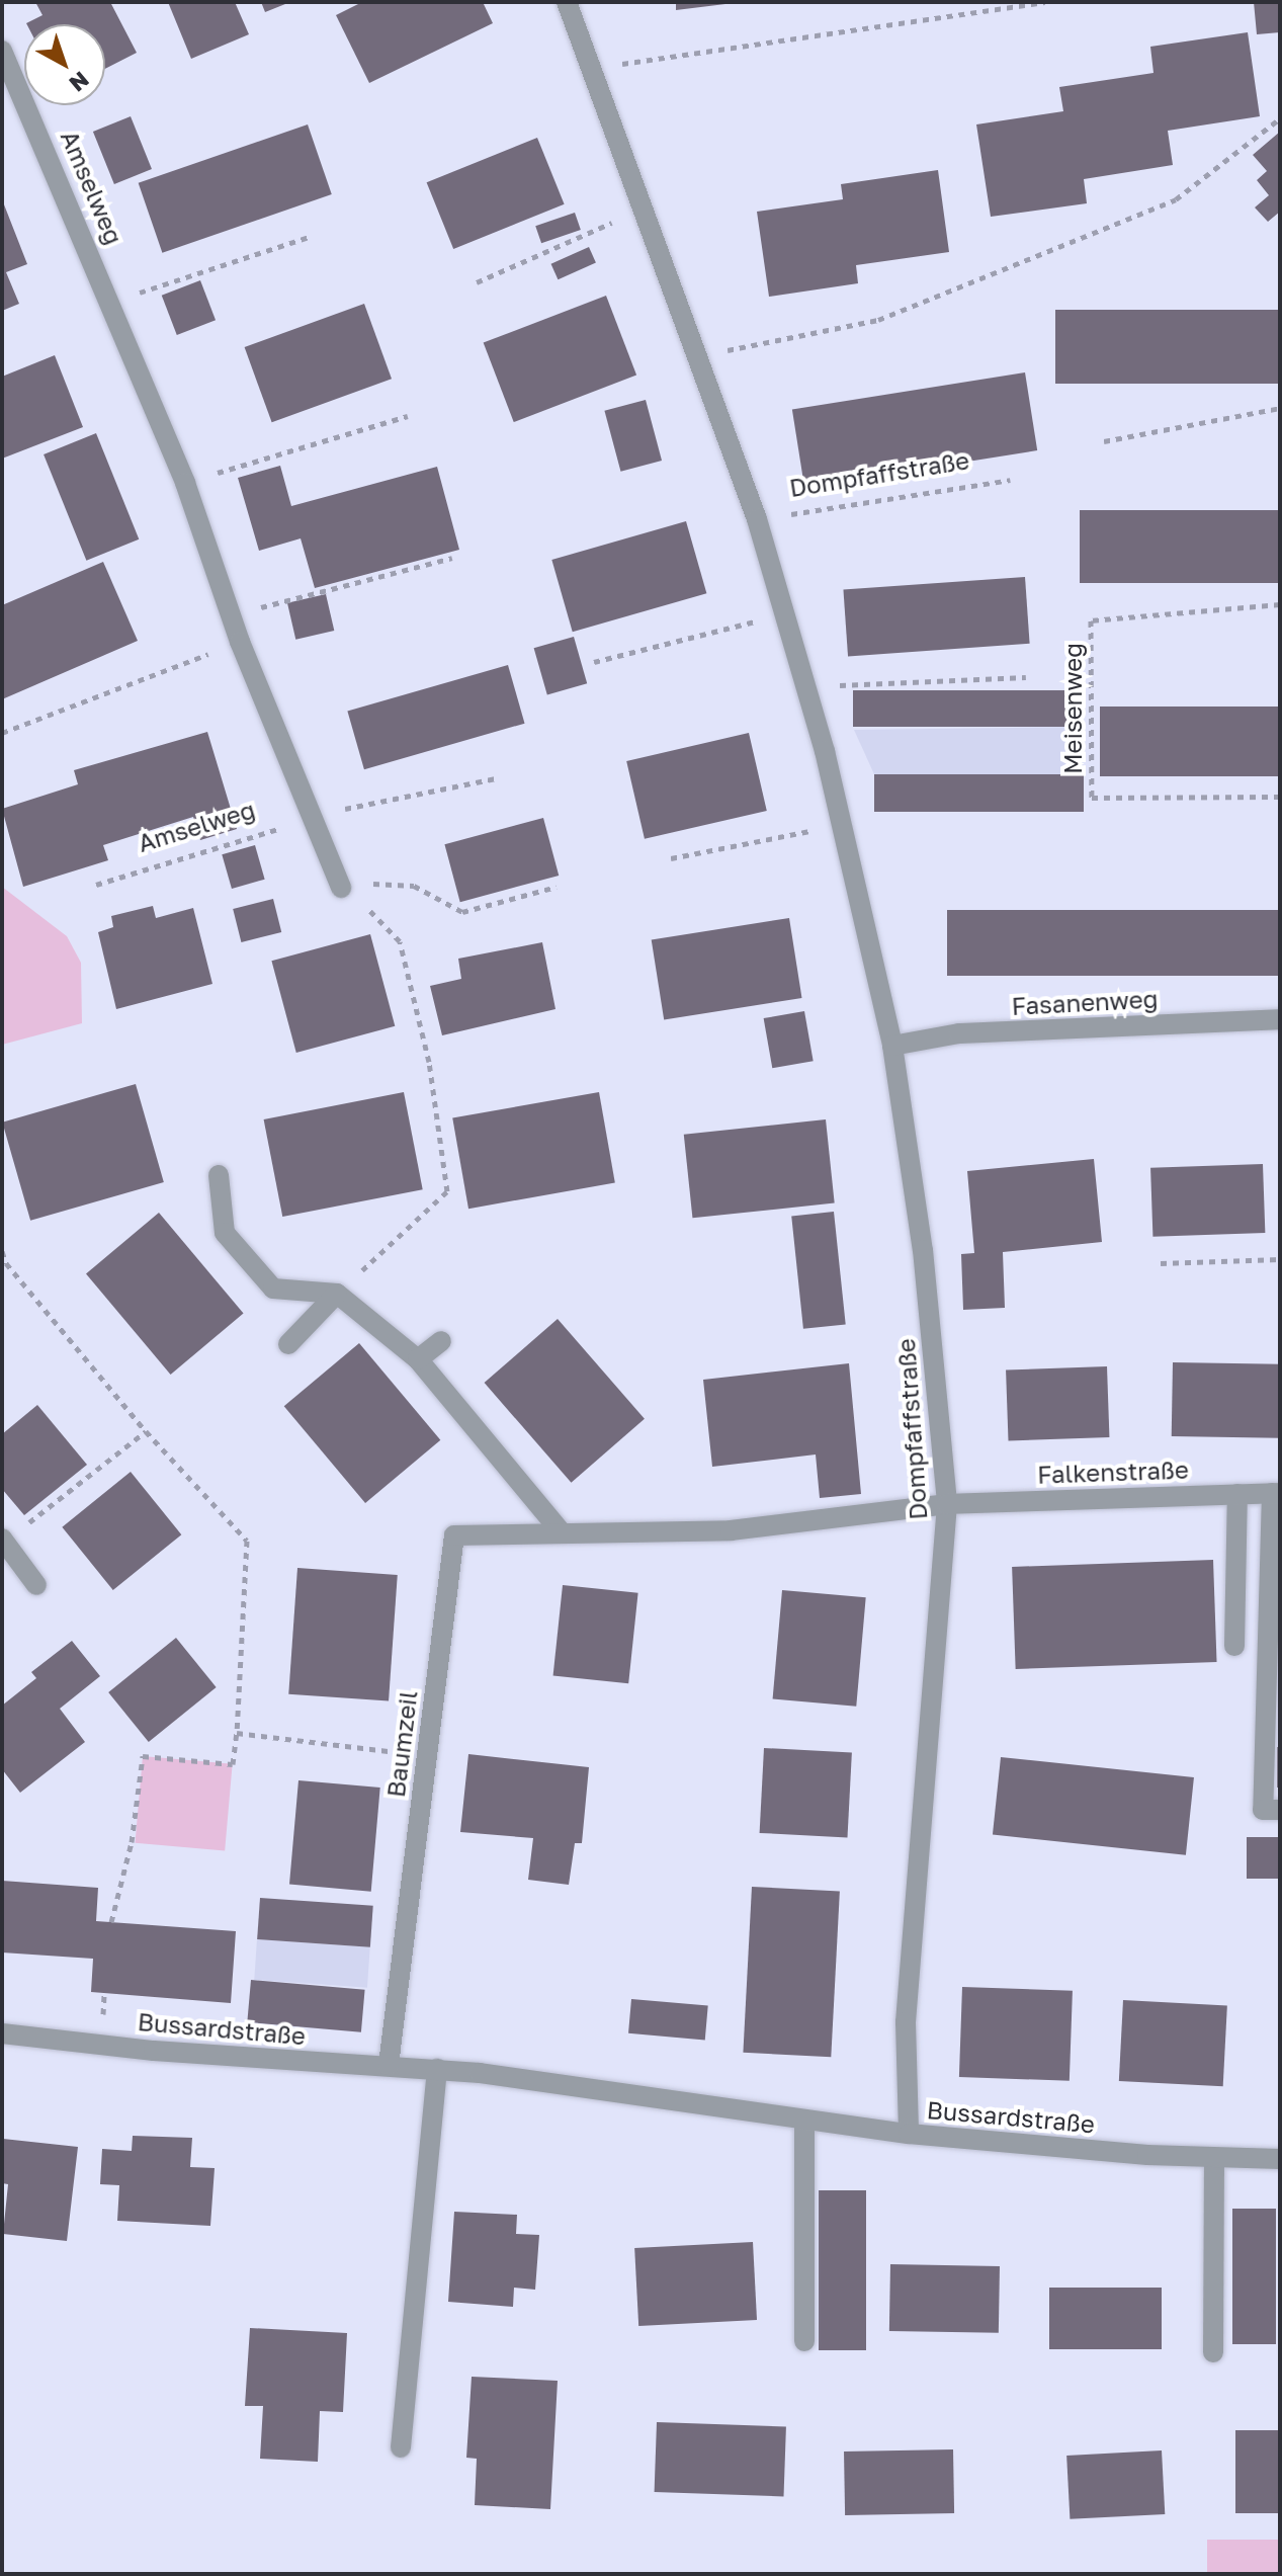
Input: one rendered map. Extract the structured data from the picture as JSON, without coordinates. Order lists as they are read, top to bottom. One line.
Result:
{"streets":{"street":["Amselweg","Dompfaffstraße","Fasanenweg","Falkenstraße","Baumzeil","Bussardstraße"],"path":["Meisenweg"]},"crossings":[["Dompfaffstraße","Fasanenweg"],["Dompfaffstraße","Falkenstraße"],["Dompfaffstraße","Baumzeil"],["Dompfaffstraße","Bussardstraße"],["Falkenstraße","Baumzeil"],["Baumzeil","Bussardstraße"]],"north":"bottom right"}
